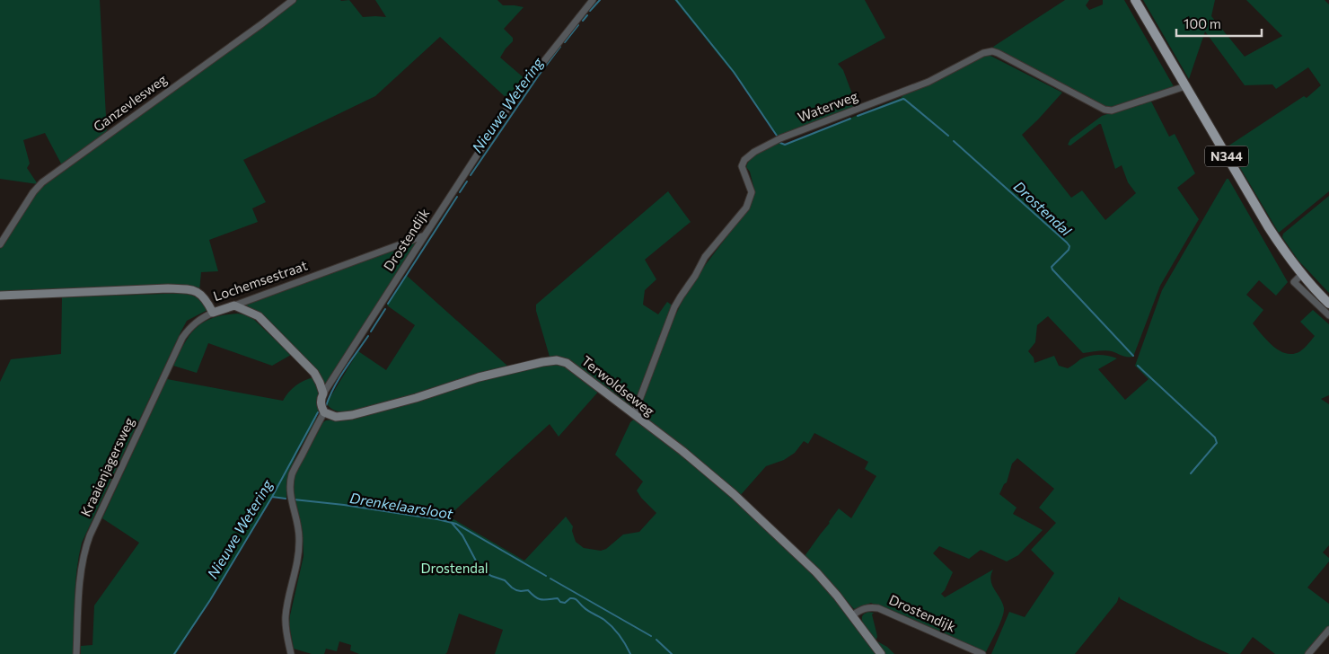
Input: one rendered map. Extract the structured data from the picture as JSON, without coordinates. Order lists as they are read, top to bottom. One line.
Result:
{"streets":{"main road":["N344"],"street":["Ganzevlesweg","Waterweg","Drostendijk","Lochemsestraat","Terwoldseweg","Kraaienjagersweg"]},"crossings":[["Waterweg","N344"],["Waterweg","Terwoldseweg"],["Drostendijk","Lochemsestraat"],["Drostendijk","Terwoldseweg"],["Lochemsestraat","Kraaienjagersweg"]],"water":["Nieuwe Wetering","Drostendal","Drenkelaarsloot"],"parks":["Drostendal"],"scale_bar":"100 m"}
